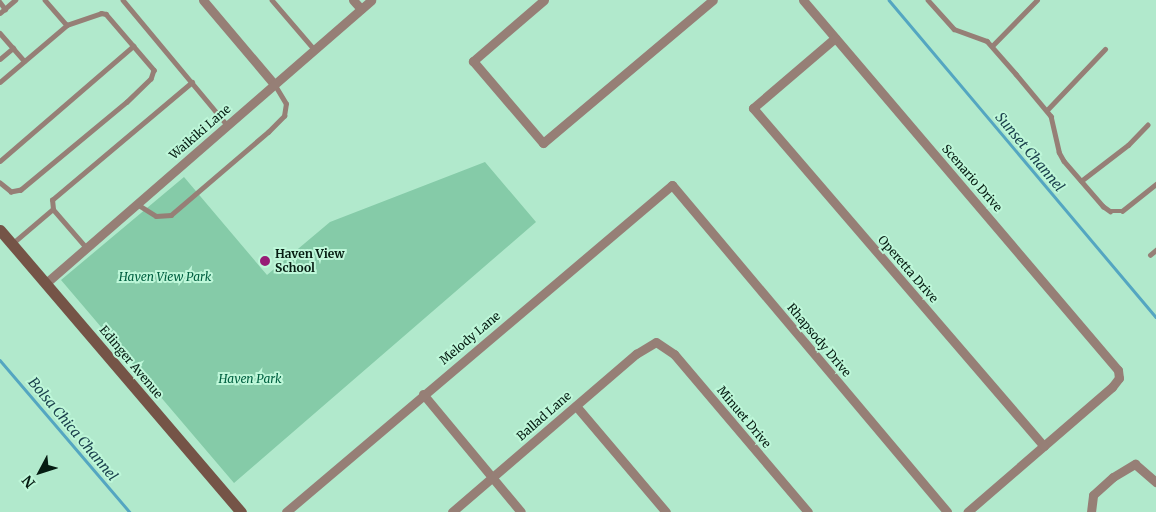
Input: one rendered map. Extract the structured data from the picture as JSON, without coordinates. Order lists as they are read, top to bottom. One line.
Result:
{"streets":{"main road":["Edinger Avenue"],"street":["Waikiki Lane","Scenario Drive","Operetta Drive","Melody Lane","Rhapsody Drive","Ballad Lane","Minuet Drive"]},"crossings":[["Waikiki Lane","Edinger Avenue"],["Scenario Drive","Operetta Drive"],["Melody Lane","Rhapsody Drive"],["Ballad Lane","Minuet Drive"]],"water":["Sunset Channel","Bolsa Chica Channel"],"parks":["Haven View Park","Haven Park"],"places":["Haven View School"],"north":"bottom left"}
